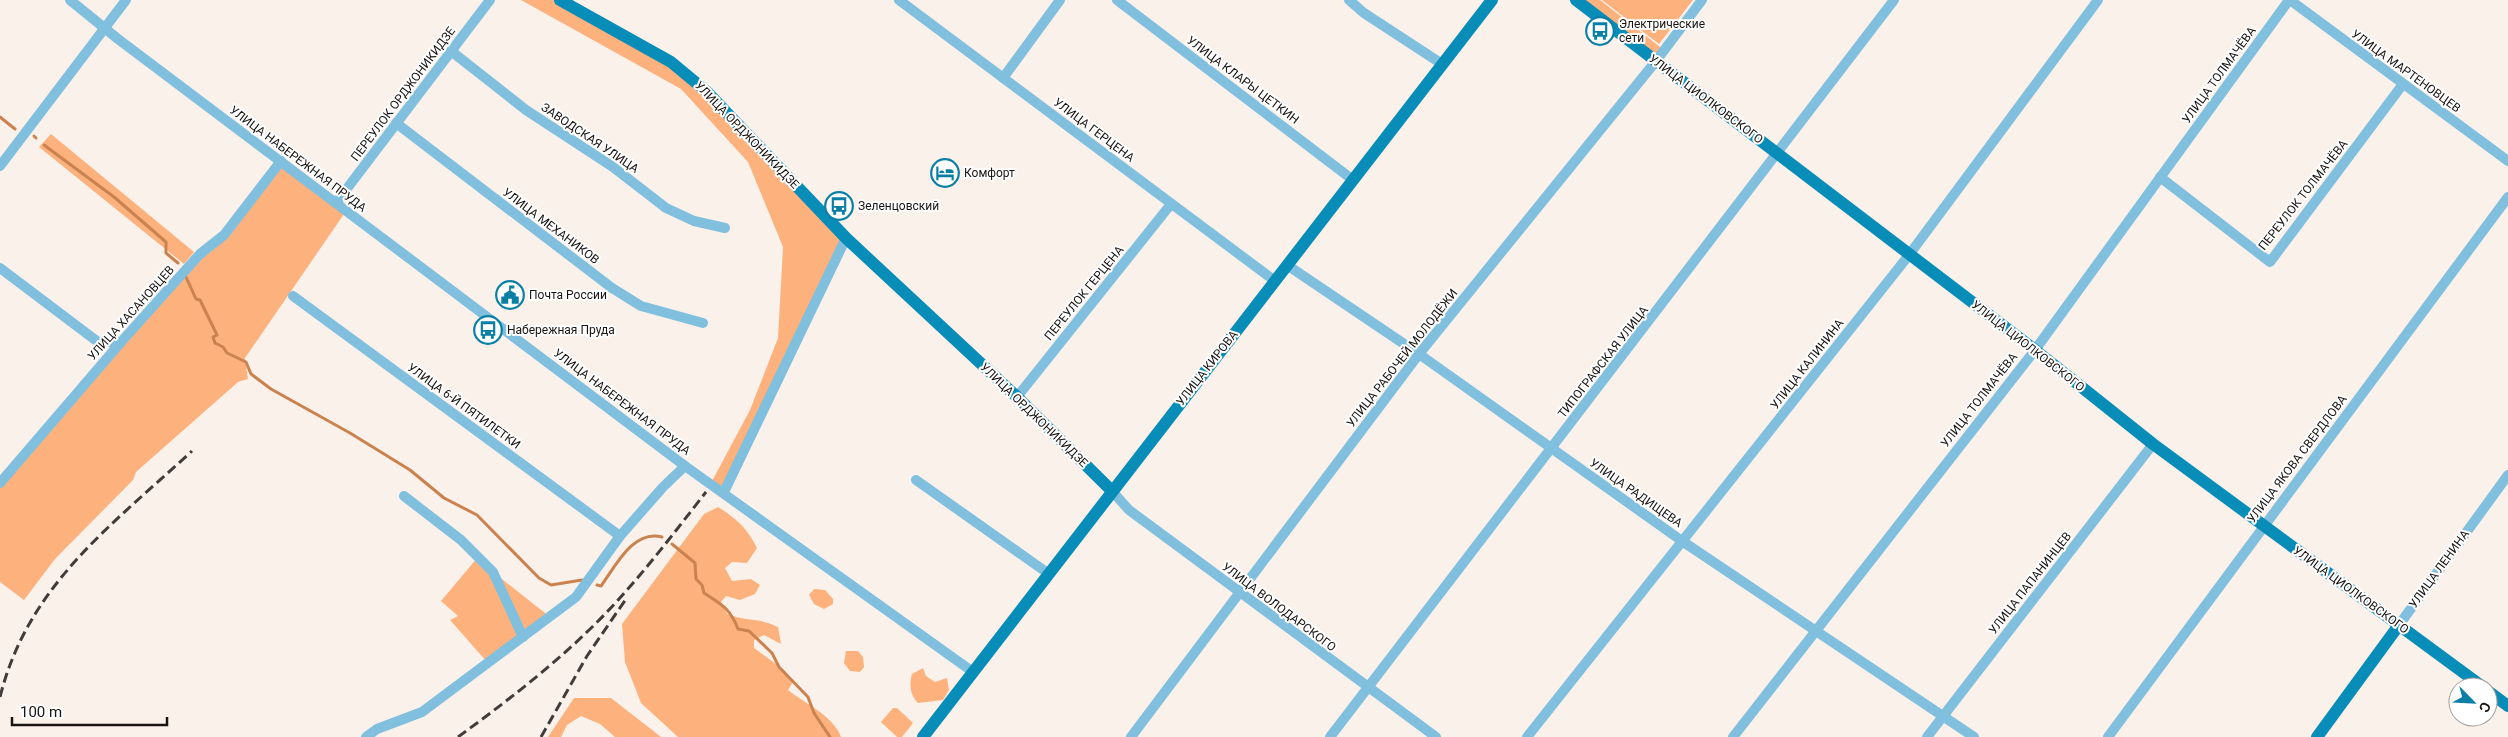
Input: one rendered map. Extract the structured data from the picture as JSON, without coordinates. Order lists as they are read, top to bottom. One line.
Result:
{"streets":{"main road":["УЛИЦА ЦИОЛКОВСКОГО","УЛИЦА ОРДЖОНИКИДЗЕ","УЛИЦА КИРОВА","УЛИЦА ЛЕНИНА"],"street":["УЛИЦА МАРТЕНОВЦЕВ","УЛИЦА ТОЛМАЧЁВА","УЛИЦА КЛАРЫ ЦЕТКИН","ПЕРЕУЛОК ОРДЖОНИКИДЗЕ","УЛИЦА ГЕРЦЕНА","ЗАВОДСКАЯ УЛИЦА","УЛИЦА НАБЕРЕЖНАЯ ПРУДА","ПЕРЕУЛОК ТОЛМАЧЁВА","УЛИЦА МЕХАНИКОВ","ПЕРЕУЛОК ГЕРЦЕНА","УЛИЦА ХАСАНОВЦЕВ","УЛИЦА РАБОЧЕЙ МОЛОДЁЖИ","ТИПОГРАФСКАЯ УЛИЦА","УЛИЦА КАЛИНИНА","УЛИЦА 6-Й ПЯТИЛЕТКИ","УЛИЦА ЯКОВА СВЕРДЛОВА","УЛИЦА РАДИЩЕВА","УЛИЦА ПАПАНИНЦЕВ","УЛИЦА ВОЛОДАРСКОГО"]},"crossings":[["УЛИЦА МАРТЕНОВЦЕВ","УЛИЦА ТОЛМАЧЁВА"],["УЛИЦА МАРТЕНОВЦЕВ","ПЕРЕУЛОК ТОЛМАЧЁВА"],["УЛИЦА ТОЛМАЧЁВА","УЛИЦА ЦИОЛКОВСКОГО"],["УЛИЦА ТОЛМАЧЁВА","ПЕРЕУЛОК ТОЛМАЧЁВА"],["УЛИЦА ТОЛМАЧЁВА","УЛИЦА РАДИЩЕВА"],["УЛИЦА КЛАРЫ ЦЕТКИН","УЛИЦА КИРОВА"],["ПЕРЕУЛОК ОРДЖОНИКИДЗЕ","ЗАВОДСКАЯ УЛИЦА"],["ПЕРЕУЛОК ОРДЖОНИКИДЗЕ","УЛИЦА НАБЕРЕЖНАЯ ПРУДА"],["ПЕРЕУЛОК ОРДЖОНИКИДЗЕ","УЛИЦА МЕХАНИКОВ"],["УЛИЦА ЦИОЛКОВСКОГО","УЛИЦА РАБОЧЕЙ МОЛОДЁЖИ"],["УЛИЦА ЦИОЛКОВСКОГО","ТИПОГРАФСКАЯ УЛИЦА"],["УЛИЦА ЦИОЛКОВСКОГО","УЛИЦА КАЛИНИНА"],["УЛИЦА ЦИОЛКОВСКОГО","УЛИЦА ЯКОВА СВЕРДЛОВА"],["УЛИЦА ЦИОЛКОВСКОГО","УЛИЦА ЛЕНИНА"],["УЛИЦА ЦИОЛКОВСКОГО","УЛИЦА ПАПАНИНЦЕВ"],["УЛИЦА ГЕРЦЕНА","ПЕРЕУЛОК ГЕРЦЕНА"],["УЛИЦА ГЕРЦЕНА","УЛИЦА КИРОВА"],["УЛИЦА ОРДЖОНИКИДЗЕ","ПЕРЕУЛОК ГЕРЦЕНА"],["УЛИЦА ОРДЖОНИКИДЗЕ","УЛИЦА КИРОВА"],["УЛИЦА ОРДЖОНИКИДЗЕ","УЛИЦА ВОЛОДАРСКОГО"],["УЛИЦА НАБЕРЕЖНАЯ ПРУДА","УЛИЦА ХАСАНОВЦЕВ"],["УЛИЦА НАБЕРЕЖНАЯ ПРУДА","УЛИЦА КИРОВА"],["УЛИЦА РАБОЧЕЙ МОЛОДЁЖИ","УЛИЦА РАДИЩЕВА"],["УЛИЦА РАБОЧЕЙ МОЛОДЁЖИ","УЛИЦА ВОЛОДАРСКОГО"],["ТИПОГРАФСКАЯ УЛИЦА","УЛИЦА РАДИЩЕВА"],["ТИПОГРАФСКАЯ УЛИЦА","УЛИЦА ВОЛОДАРСКОГО"],["УЛИЦА КАЛИНИНА","УЛИЦА РАДИЩЕВА"],["УЛИЦА КИРОВА","УЛИЦА РАДИЩЕВА"],["УЛИЦА КИРОВА","УЛИЦА ВОЛОДАРСКОГО"],["УЛИЦА РАДИЩЕВА","УЛИЦА ПАПАНИНЦЕВ"]],"places":{"bus stop":["Электрические сети","Зеленцовский","Набережная Пруда"],"hotel":["Комфорт"],"public building":["Почта России"]},"scale_bar":"100 m","north":"bottom right"}
